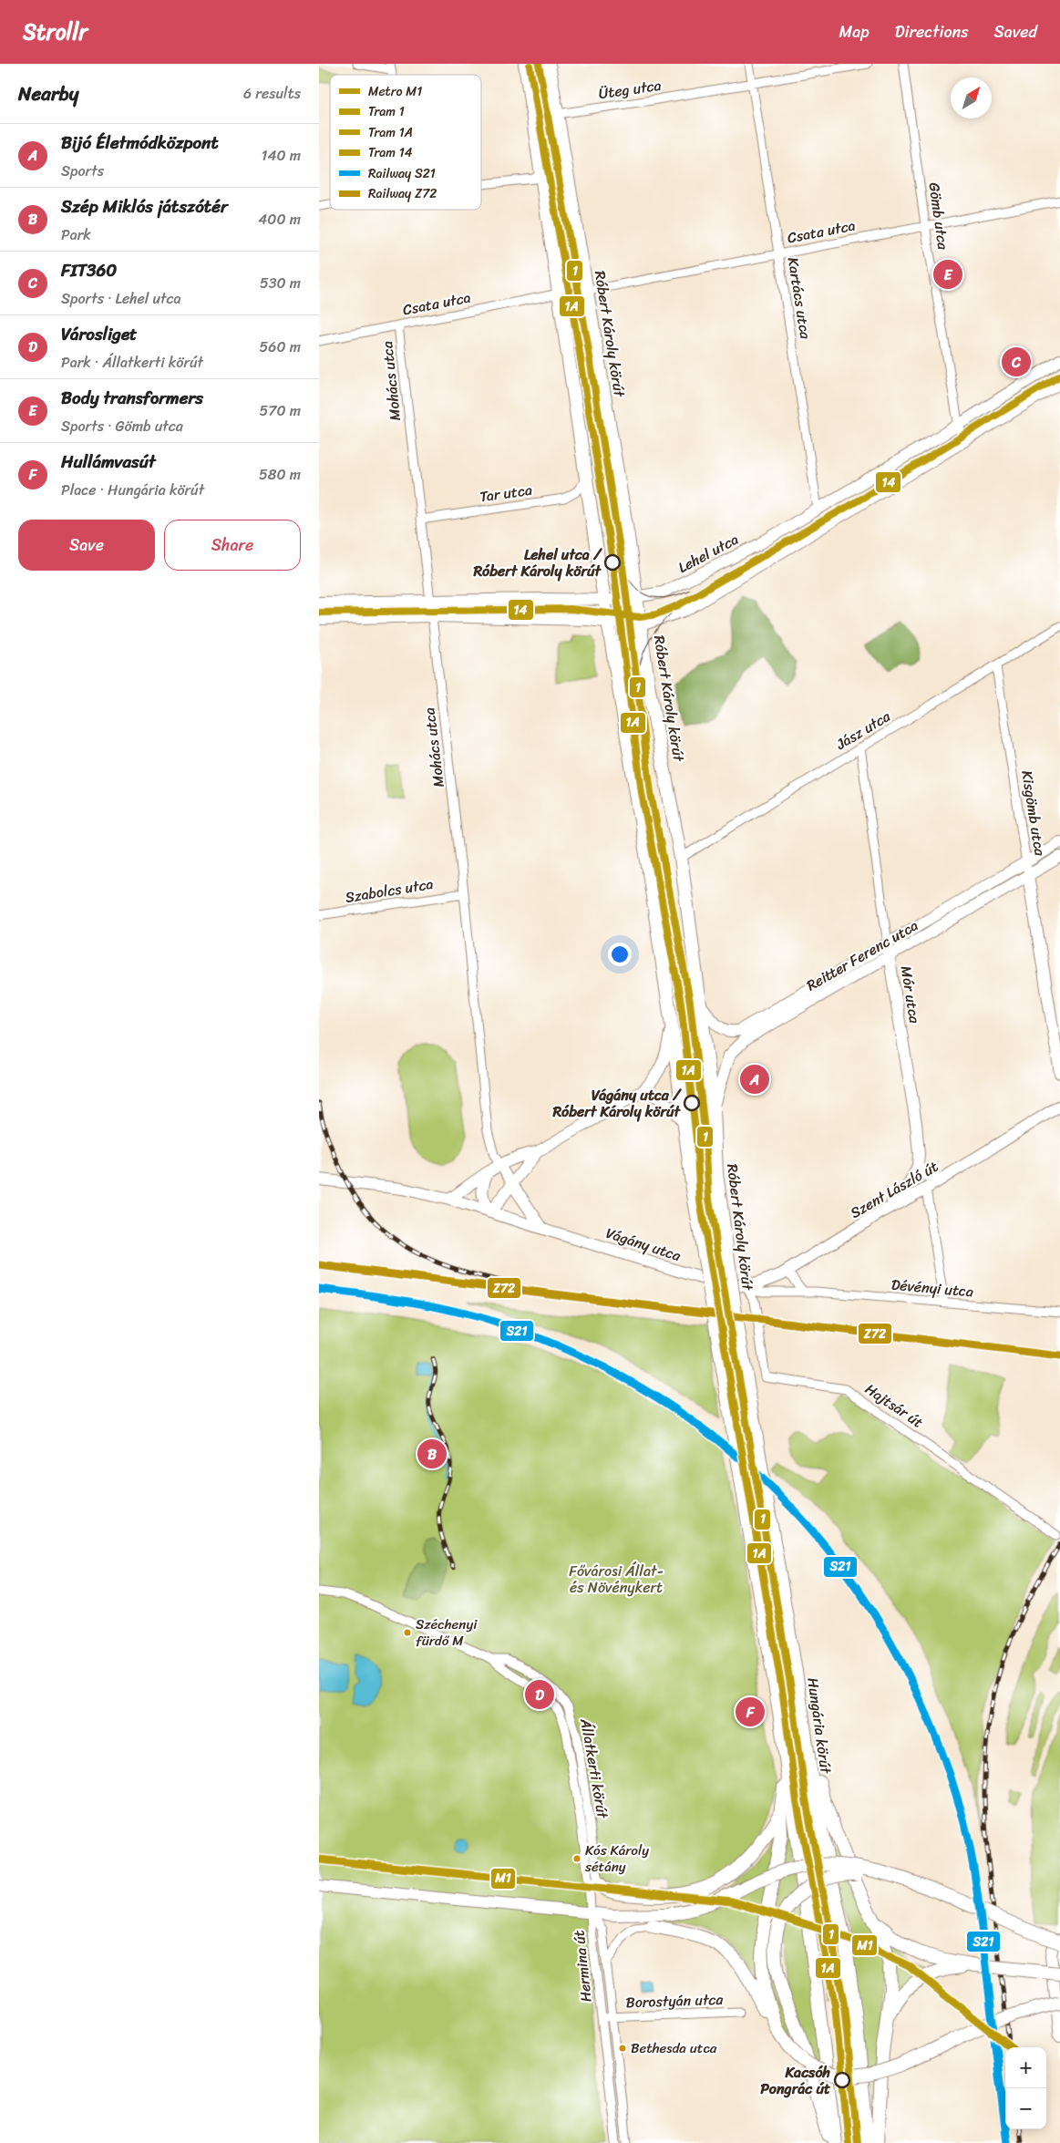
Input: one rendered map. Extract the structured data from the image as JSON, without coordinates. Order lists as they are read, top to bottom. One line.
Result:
{"streets":{"main road":["Róbert Károly körút","Hungária körút"],"street":["Üteg utca","Gömb utca","Csata utca","Kartács utca","Mohács utca","Tar utca","Lehel utca","Jász utca","Kisgömb utca","Szabolcs utca","Reitter Ferenc utca","Mór utca","Szent László út","Vágány utca","Dévényi utca","Hajtsár út","Állatkerti körút","Hermina út","Borostyán utca"]},"crossings":[["Üteg utca","Kartács utca"],["Üteg utca","Róbert Károly körút"],["Gömb utca","Csata utca"],["Gömb utca","Lehel utca"],["Csata utca","Kartács utca"],["Csata utca","Róbert Károly körút"],["Csata utca","Mohács utca"],["Kartács utca","Lehel utca"],["Róbert Károly körút","Lehel utca"],["Róbert Károly körút","Jász utca"],["Róbert Károly körút","Reitter Ferenc utca"],["Róbert Károly körút","Hungária körút"],["Mohács utca","Tar utca"],["Mohács utca","Lehel utca"],["Mohács utca","Szabolcs utca"],["Jász utca","Kisgömb utca"],["Jász utca","Mór utca"],["Kisgömb utca","Reitter Ferenc utca"],["Reitter Ferenc utca","Mór utca"],["Mór utca","Szent László út"],["Szent László út","Vágány utca"],["Szent László út","Dévényi utca"],["Szent László út","Hajtsár út"],["Vágány utca","Dévényi utca"],["Vágány utca","Hajtsár út"],["Dévényi utca","Hajtsár út"],["Állatkerti körút","Hermina út"],["Hermina út","Borostyán utca"]],"parks":["Fővárosi Állat- és Növénykert"],"places":["Lehel utca / Róbert Károly körút","Vágány utca / Róbert Károly körút","Széchenyi fürdő M","Kós Károly sétány","Bethesda utca","Kacsóh Pongrác út"],"lines":["tram line 1","tram line 1A","tram line 14","rail line Z72","rail line S21","metro line M1"],"legend":["Metro M1","Tram 1","Tram 1A","Tram 14","Railway S21","Railway Z72"],"north":"top right","page":{"header":"Strollr","nav":["Map","Directions","Saved"],"heading":["Nearby","6 results"],"list":[{"mark":"A","name":"Bijó Életmódközpont","note":"Sports","value":"140 m"},{"mark":"B","name":"Szép Miklós játszótér","note":"Park","value":"400 m"},{"mark":"C","name":"FIT360","note":"Sports · Lehel utca","value":"530 m"},{"mark":"D","name":"Városliget","note":"Park · Állatkerti körút","value":"560 m"},{"mark":"E","name":"Body transformers","note":"Sports · Gömb utca","value":"570 m"},{"mark":"F","name":"Hullámvasút","note":"Place · Hungária körút","value":"580 m"}],"pins":["E","C","A","B","D","F"],"buttons":["Save","Share"],"map_buttons":["+","−"]}}
